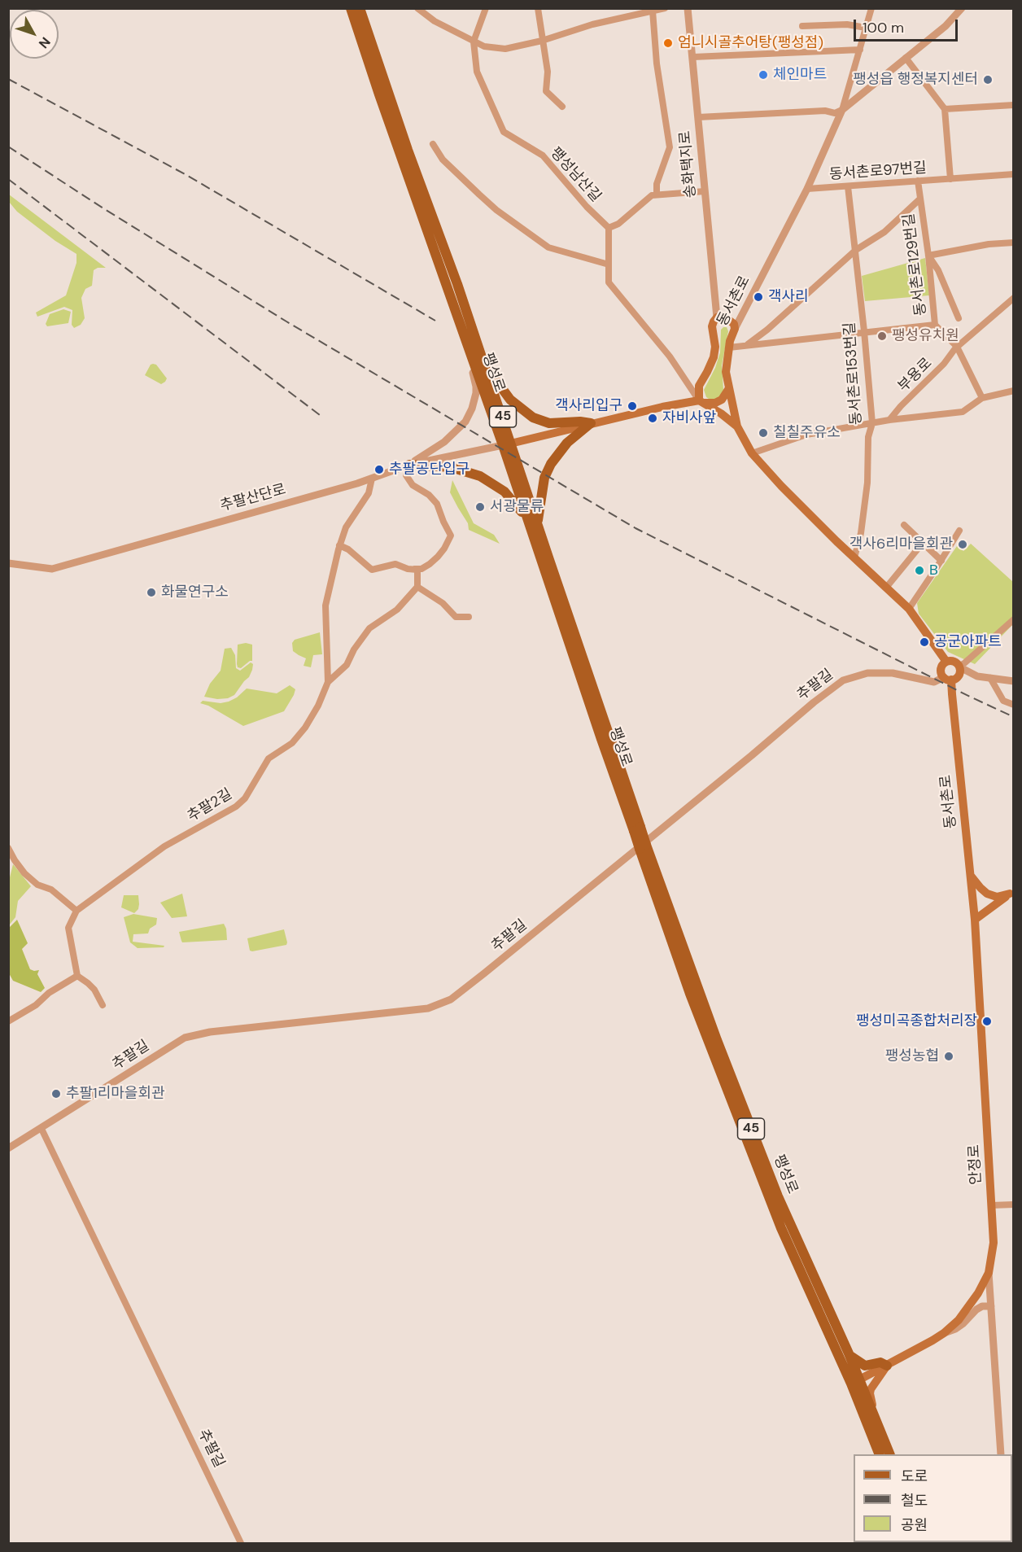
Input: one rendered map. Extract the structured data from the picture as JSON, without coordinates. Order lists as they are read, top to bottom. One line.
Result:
{"streets":{"main road":["송화택지로","동서촌로","팽성로","45","안정로"],"street":["동서촌로97번길","팽성남산길","동서촌로129번길","동서촌로153번길","부용로","추팔산단로","추팔길","추팔2길"]},"crossings":[["동서촌로97번길","동서촌로129번길"],["동서촌로97번길","동서촌로"],["동서촌로97번길","동서촌로153번길"],["동서촌로129번길","동서촌로"],["동서촌로129번길","동서촌로153번길"],["동서촌로","동서촌로153번길"],["동서촌로","추팔길"],["동서촌로","안정로"],["팽성로","추팔산단로"],["추팔산단로","추팔2길"]],"places":["엄니시골추어탕(팽성점)","체인마트","팽성읍 행정복지센터","객사리","팽성유치원","객사리입구","자비사앞","칠칠주유소","추팔공단입구","서광물류","객사6리마을회관","B","화물연구소","공군아파트","팽성미곡종합처리장","팽성농협","추팔1리마을회관"],"legend":["도로","철도","공원"],"scale_bar":"100 m","north":"bottom right"}
